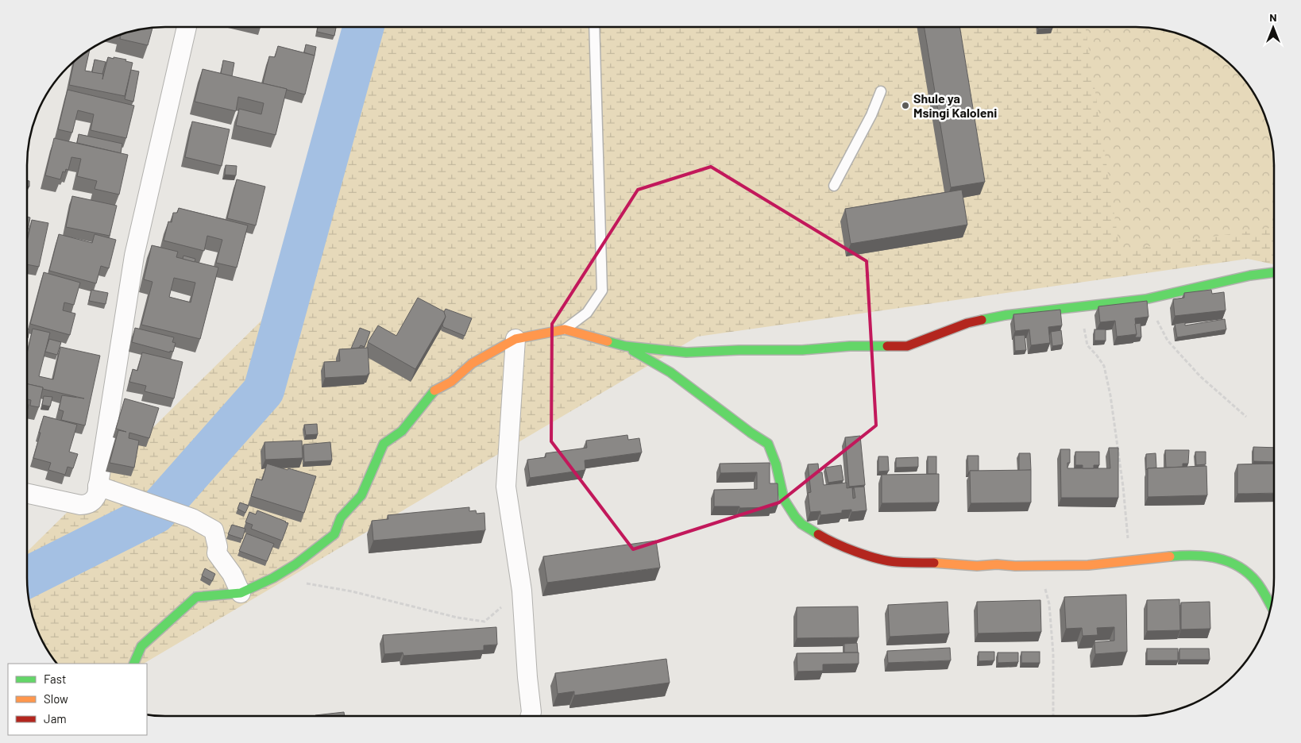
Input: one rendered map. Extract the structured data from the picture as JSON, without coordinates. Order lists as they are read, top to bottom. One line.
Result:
{"places":["Shule ya Msingi Kaloleni"],"legend":["Fast","Slow","Jam"],"north":"top"}
